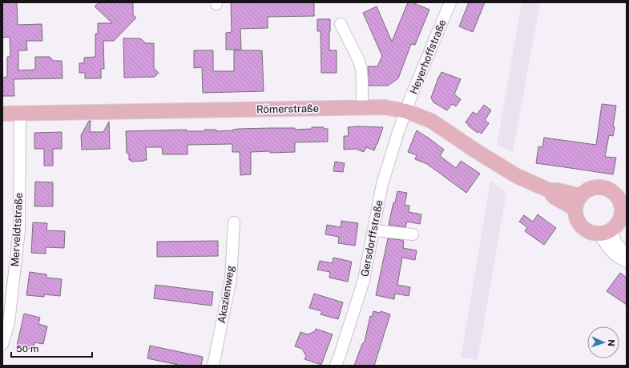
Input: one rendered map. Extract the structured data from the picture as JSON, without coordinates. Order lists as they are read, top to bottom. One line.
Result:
{"streets":{"main road":["Römerstraße"],"street":["Heyerhoffstraße","Merveldtstraße","Gersdorffstraße","Akazienweg"]},"crossings":[["Heyerhoffstraße","Römerstraße"],["Heyerhoffstraße","Gersdorffstraße"],["Römerstraße","Merveldtstraße"],["Römerstraße","Gersdorffstraße"]],"scale_bar":"50 m","north":"right"}
